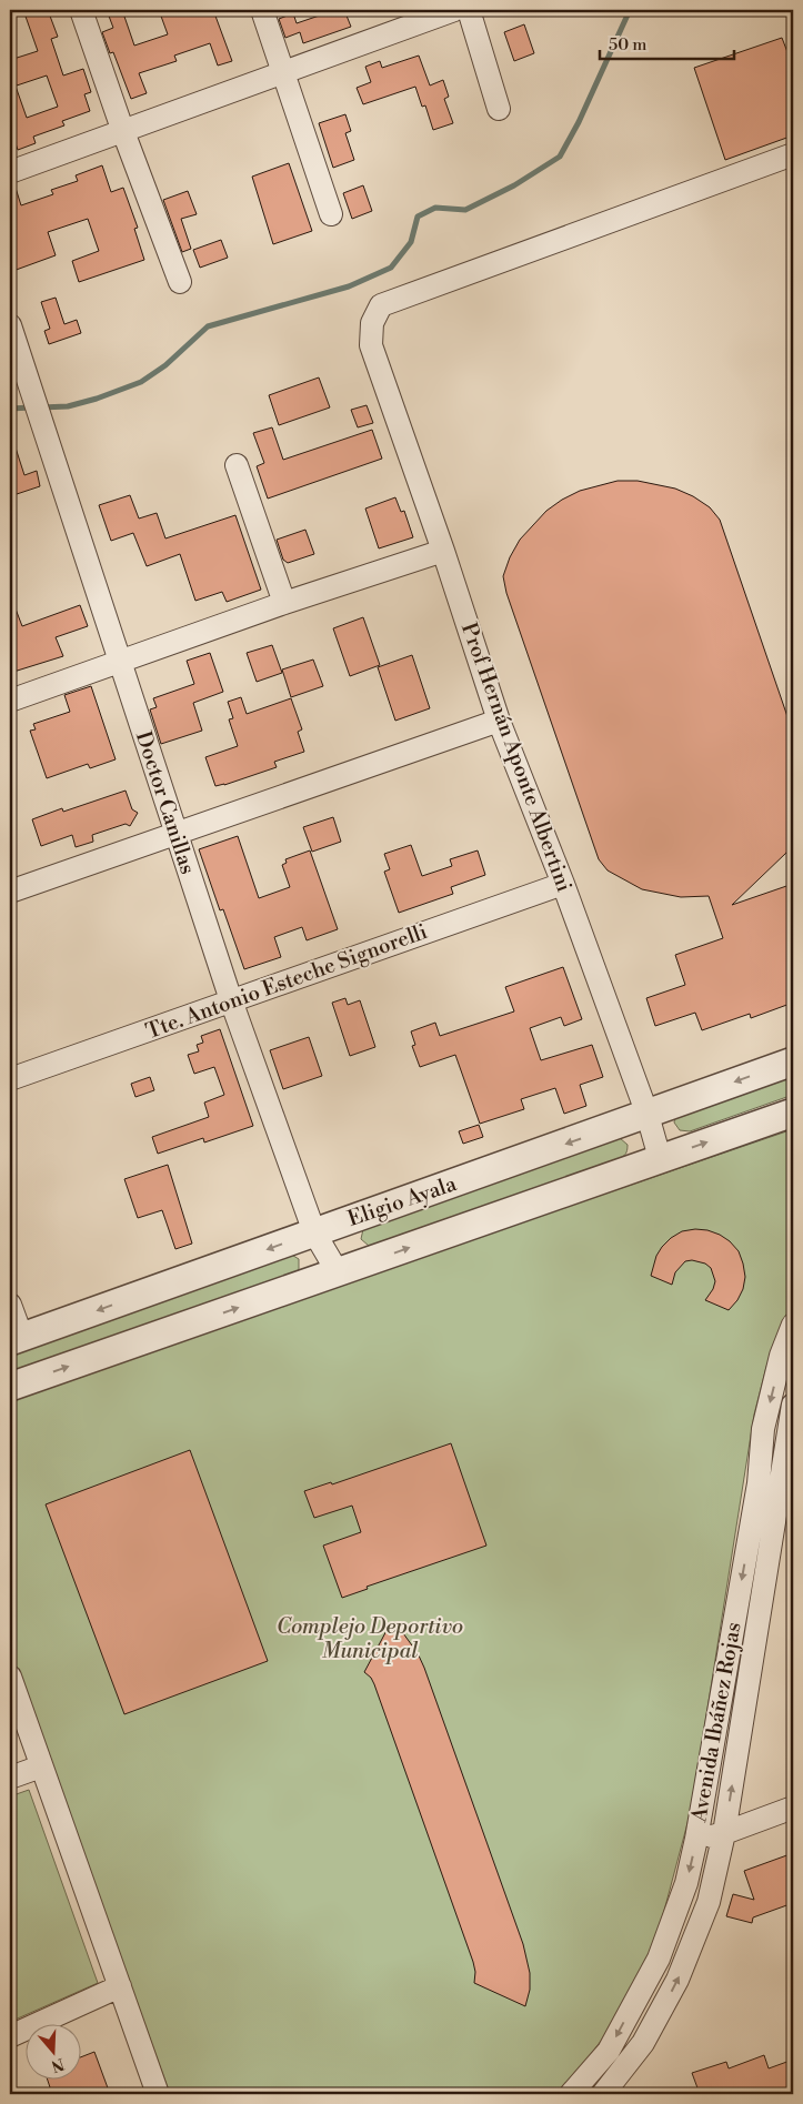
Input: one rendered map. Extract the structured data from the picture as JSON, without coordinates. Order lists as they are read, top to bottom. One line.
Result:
{"streets":{"street":["Prof Hernán Aponte Albertini","Doctor Canillas","Tte. Antonio Esteche Signorelli","Eligio Ayala","Avenida Ibáñez Rojas"]},"crossings":[["Prof Hernán Aponte Albertini","Tte. Antonio Esteche Signorelli"],["Prof Hernán Aponte Albertini","Eligio Ayala"],["Doctor Canillas","Tte. Antonio Esteche Signorelli"],["Doctor Canillas","Eligio Ayala"]],"parks":["Complejo Deportivo Municipal"],"scale_bar":"50 m","north":"bottom"}
